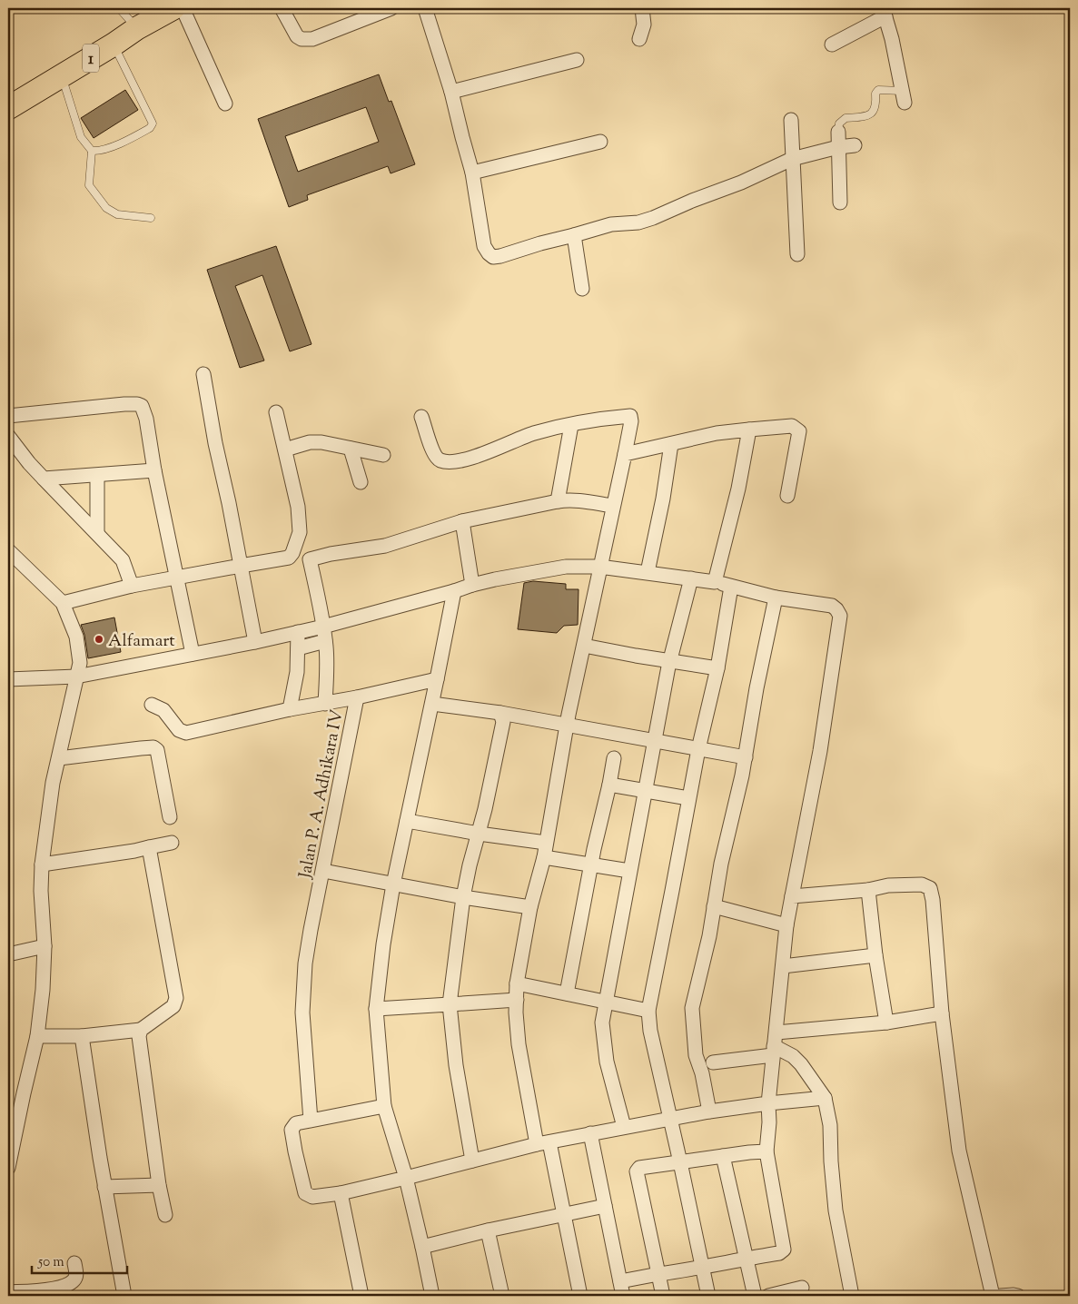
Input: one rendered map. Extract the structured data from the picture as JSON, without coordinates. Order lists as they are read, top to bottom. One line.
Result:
{"streets":{"highway":["1"],"street":["Jalan P. A. Adhikara IV"]},"places":["Alfamart"],"scale_bar":"50 m"}
